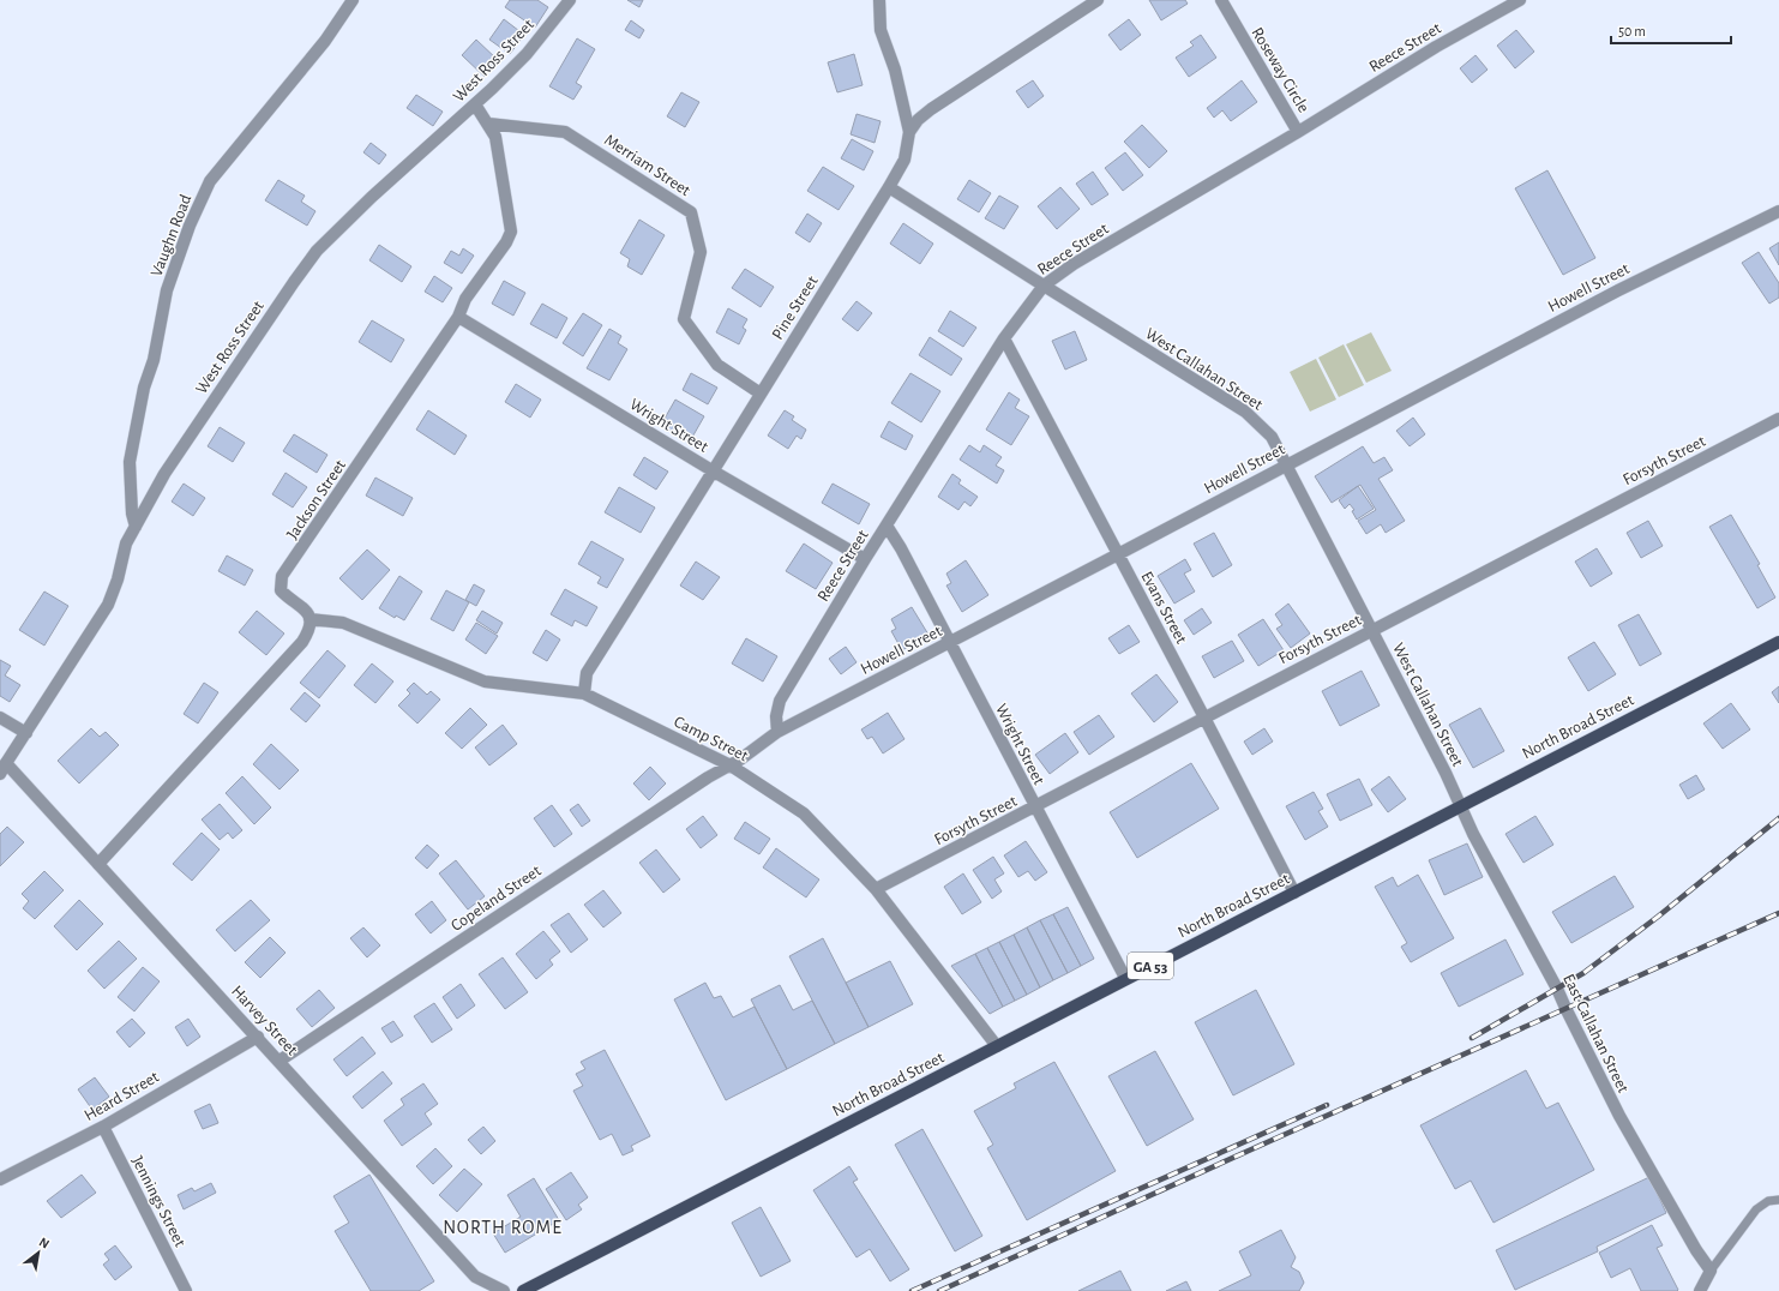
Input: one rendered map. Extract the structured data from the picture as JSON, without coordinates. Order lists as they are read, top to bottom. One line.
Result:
{"streets":{"main road":["North Broad Street","GA 53"],"street":["Reece Street","West Ross Street","Roseway Circle","Merriam Street","Vaughn Road","Howell Street","Pine Street","West Callahan Street","Wright Street","Forsyth Street","Jackson Street","Evans Street","Camp Street","Copeland Street","Harvey Street","East Callahan Street","Heard Street","Jennings Street"]},"crossings":[["Reece Street","Roseway Circle"],["Reece Street","Howell Street"],["Reece Street","West Callahan Street"],["Reece Street","Wright Street"],["Reece Street","Evans Street"],["West Ross Street","Vaughn Road"],["West Ross Street","Jackson Street"],["West Ross Street","Harvey Street"],["Merriam Street","Pine Street"],["Merriam Street","Jackson Street"],["Howell Street","West Callahan Street"],["Howell Street","Wright Street"],["Howell Street","Evans Street"],["Howell Street","Camp Street"],["Howell Street","Copeland Street"],["Pine Street","West Callahan Street"],["Pine Street","Wright Street"],["Pine Street","Camp Street"],["West Callahan Street","Forsyth Street"],["West Callahan Street","North Broad Street"],["West Callahan Street","East Callahan Street"],["Wright Street","Forsyth Street"],["Wright Street","Jackson Street"],["Wright Street","North Broad Street"],["Forsyth Street","Evans Street"],["Forsyth Street","Camp Street"],["Jackson Street","Camp Street"],["Evans Street","North Broad Street"],["North Broad Street","Camp Street"],["North Broad Street","East Callahan Street"],["Camp Street","Copeland Street"],["Copeland Street","Harvey Street"],["Harvey Street","Heard Street"],["Heard Street","Jennings Street"]],"districts":["NORTH ROME"],"scale_bar":"50 m","north":"top right"}
